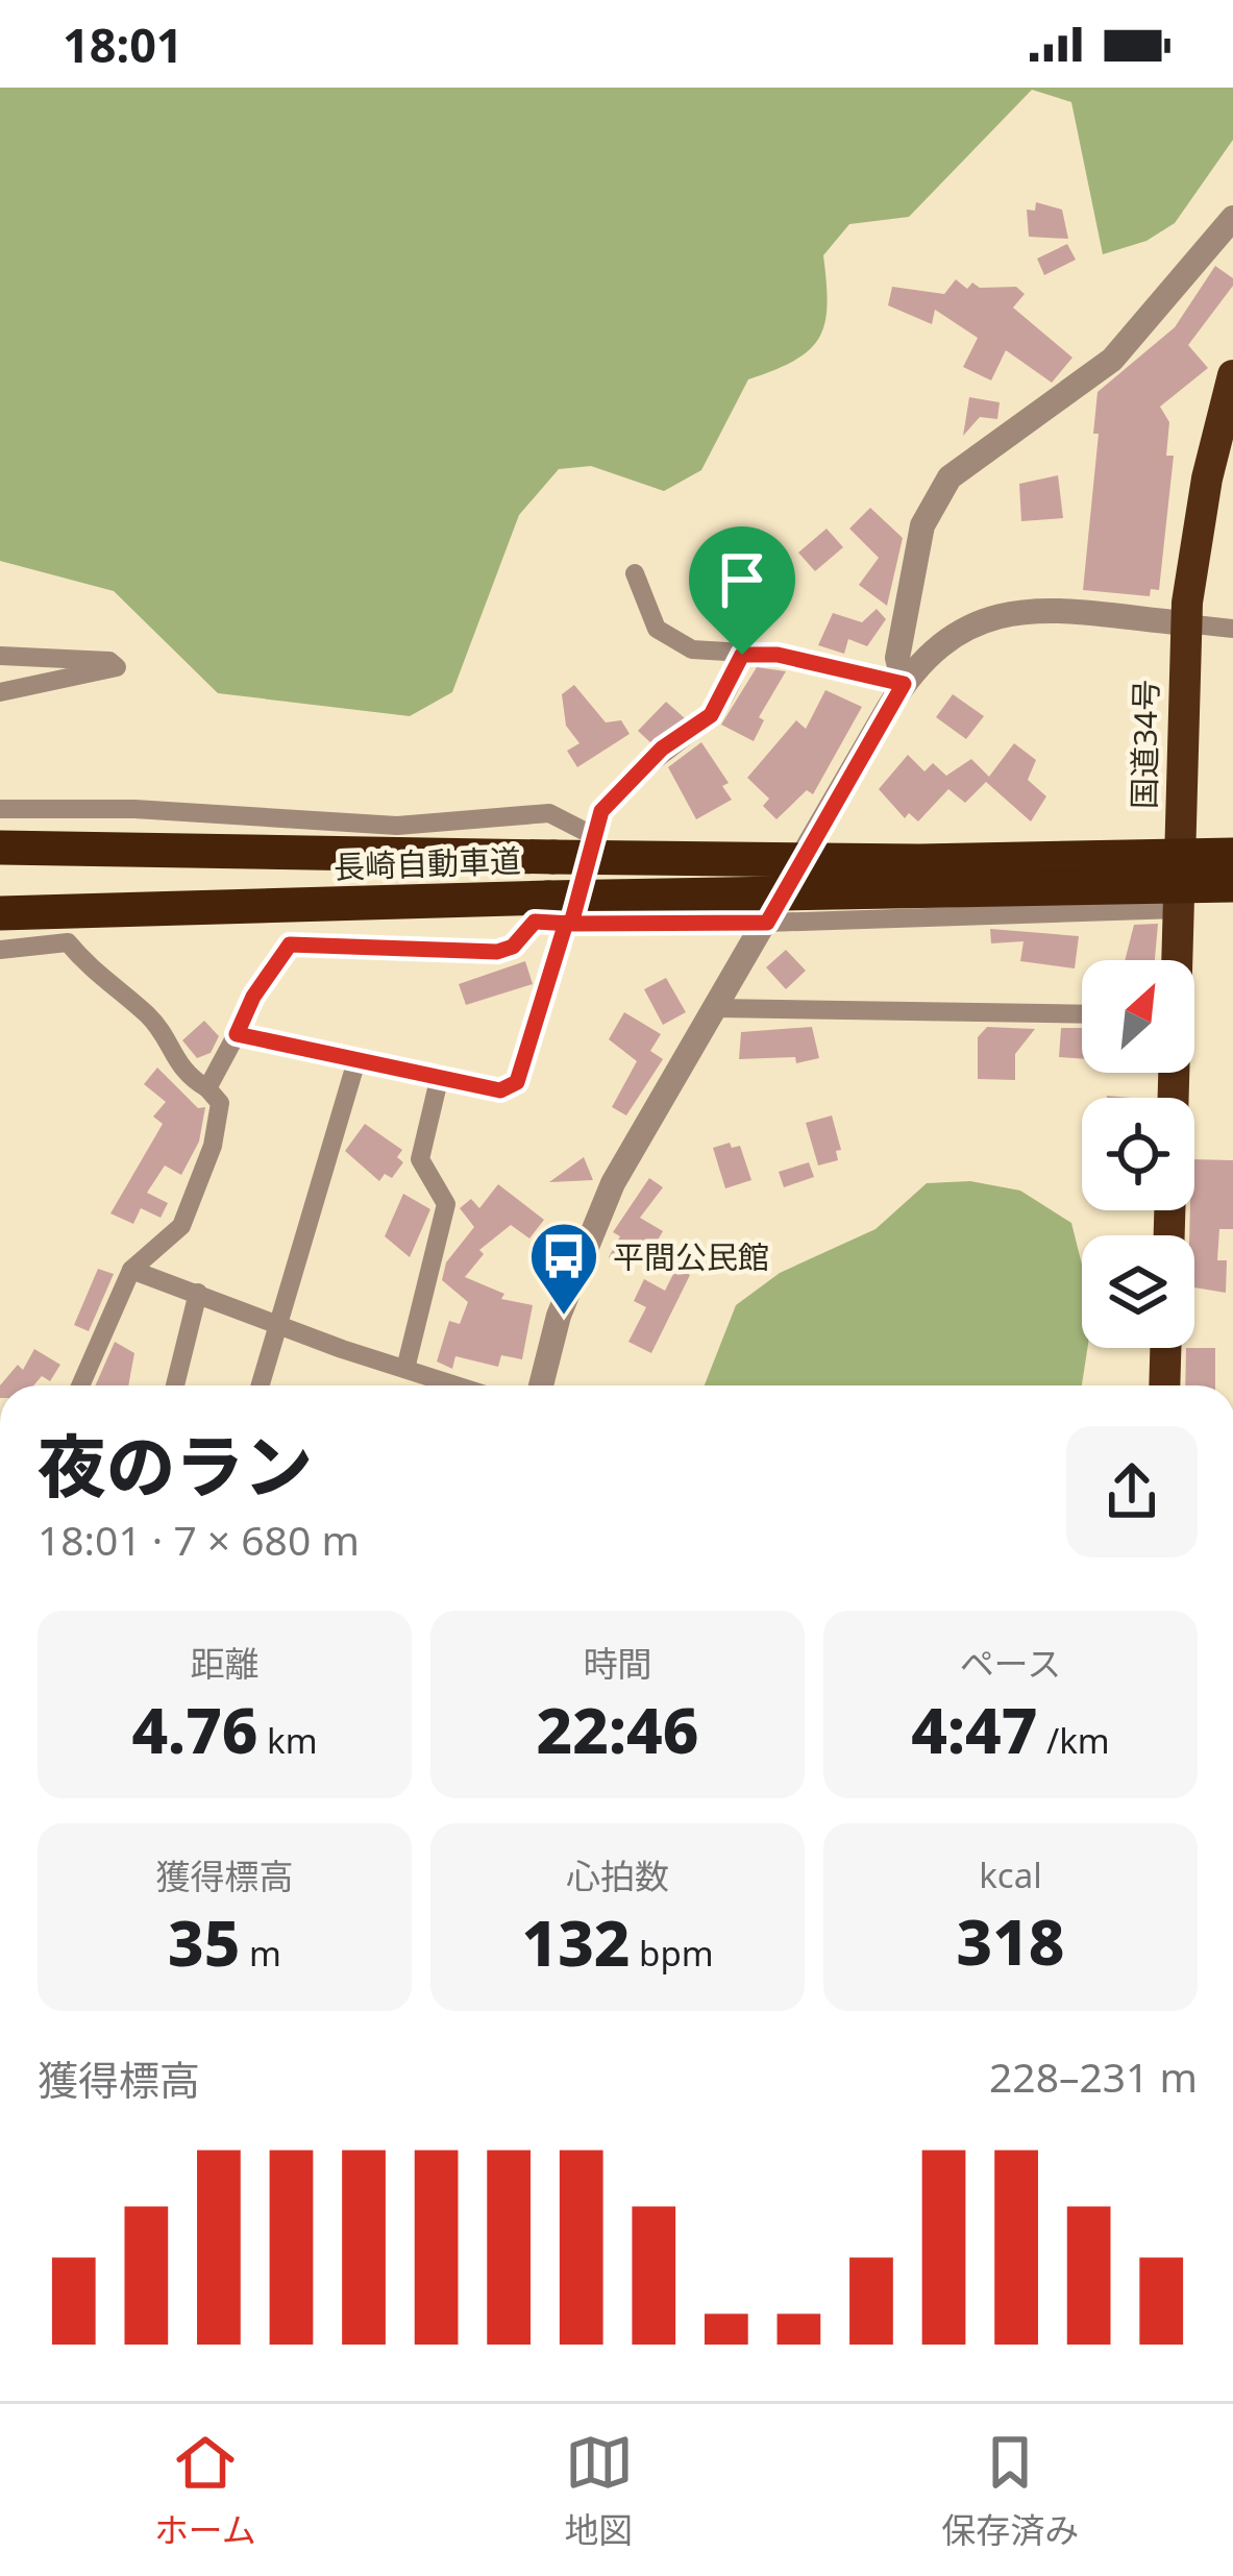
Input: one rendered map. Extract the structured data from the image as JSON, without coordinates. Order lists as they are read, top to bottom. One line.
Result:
{"streets":{"highway":["国道34号","長崎自動車道"]},"places":{"bus stop":["平間公民館"]},"north":"top right","page":{"status":"18:01","heading":["夜のラン","18:01 · 7 × 680 m"],"stats":[["距離","4.76 km"],["時間","22:46"],["ペース","4:47 /km"],["獲得標高","35 m"],["心拍数","132 bpm"],["kcal","318"]],"chart":["獲得標高","228–231 m"],"tabs":["ホーム","地図","保存済み"]}}
